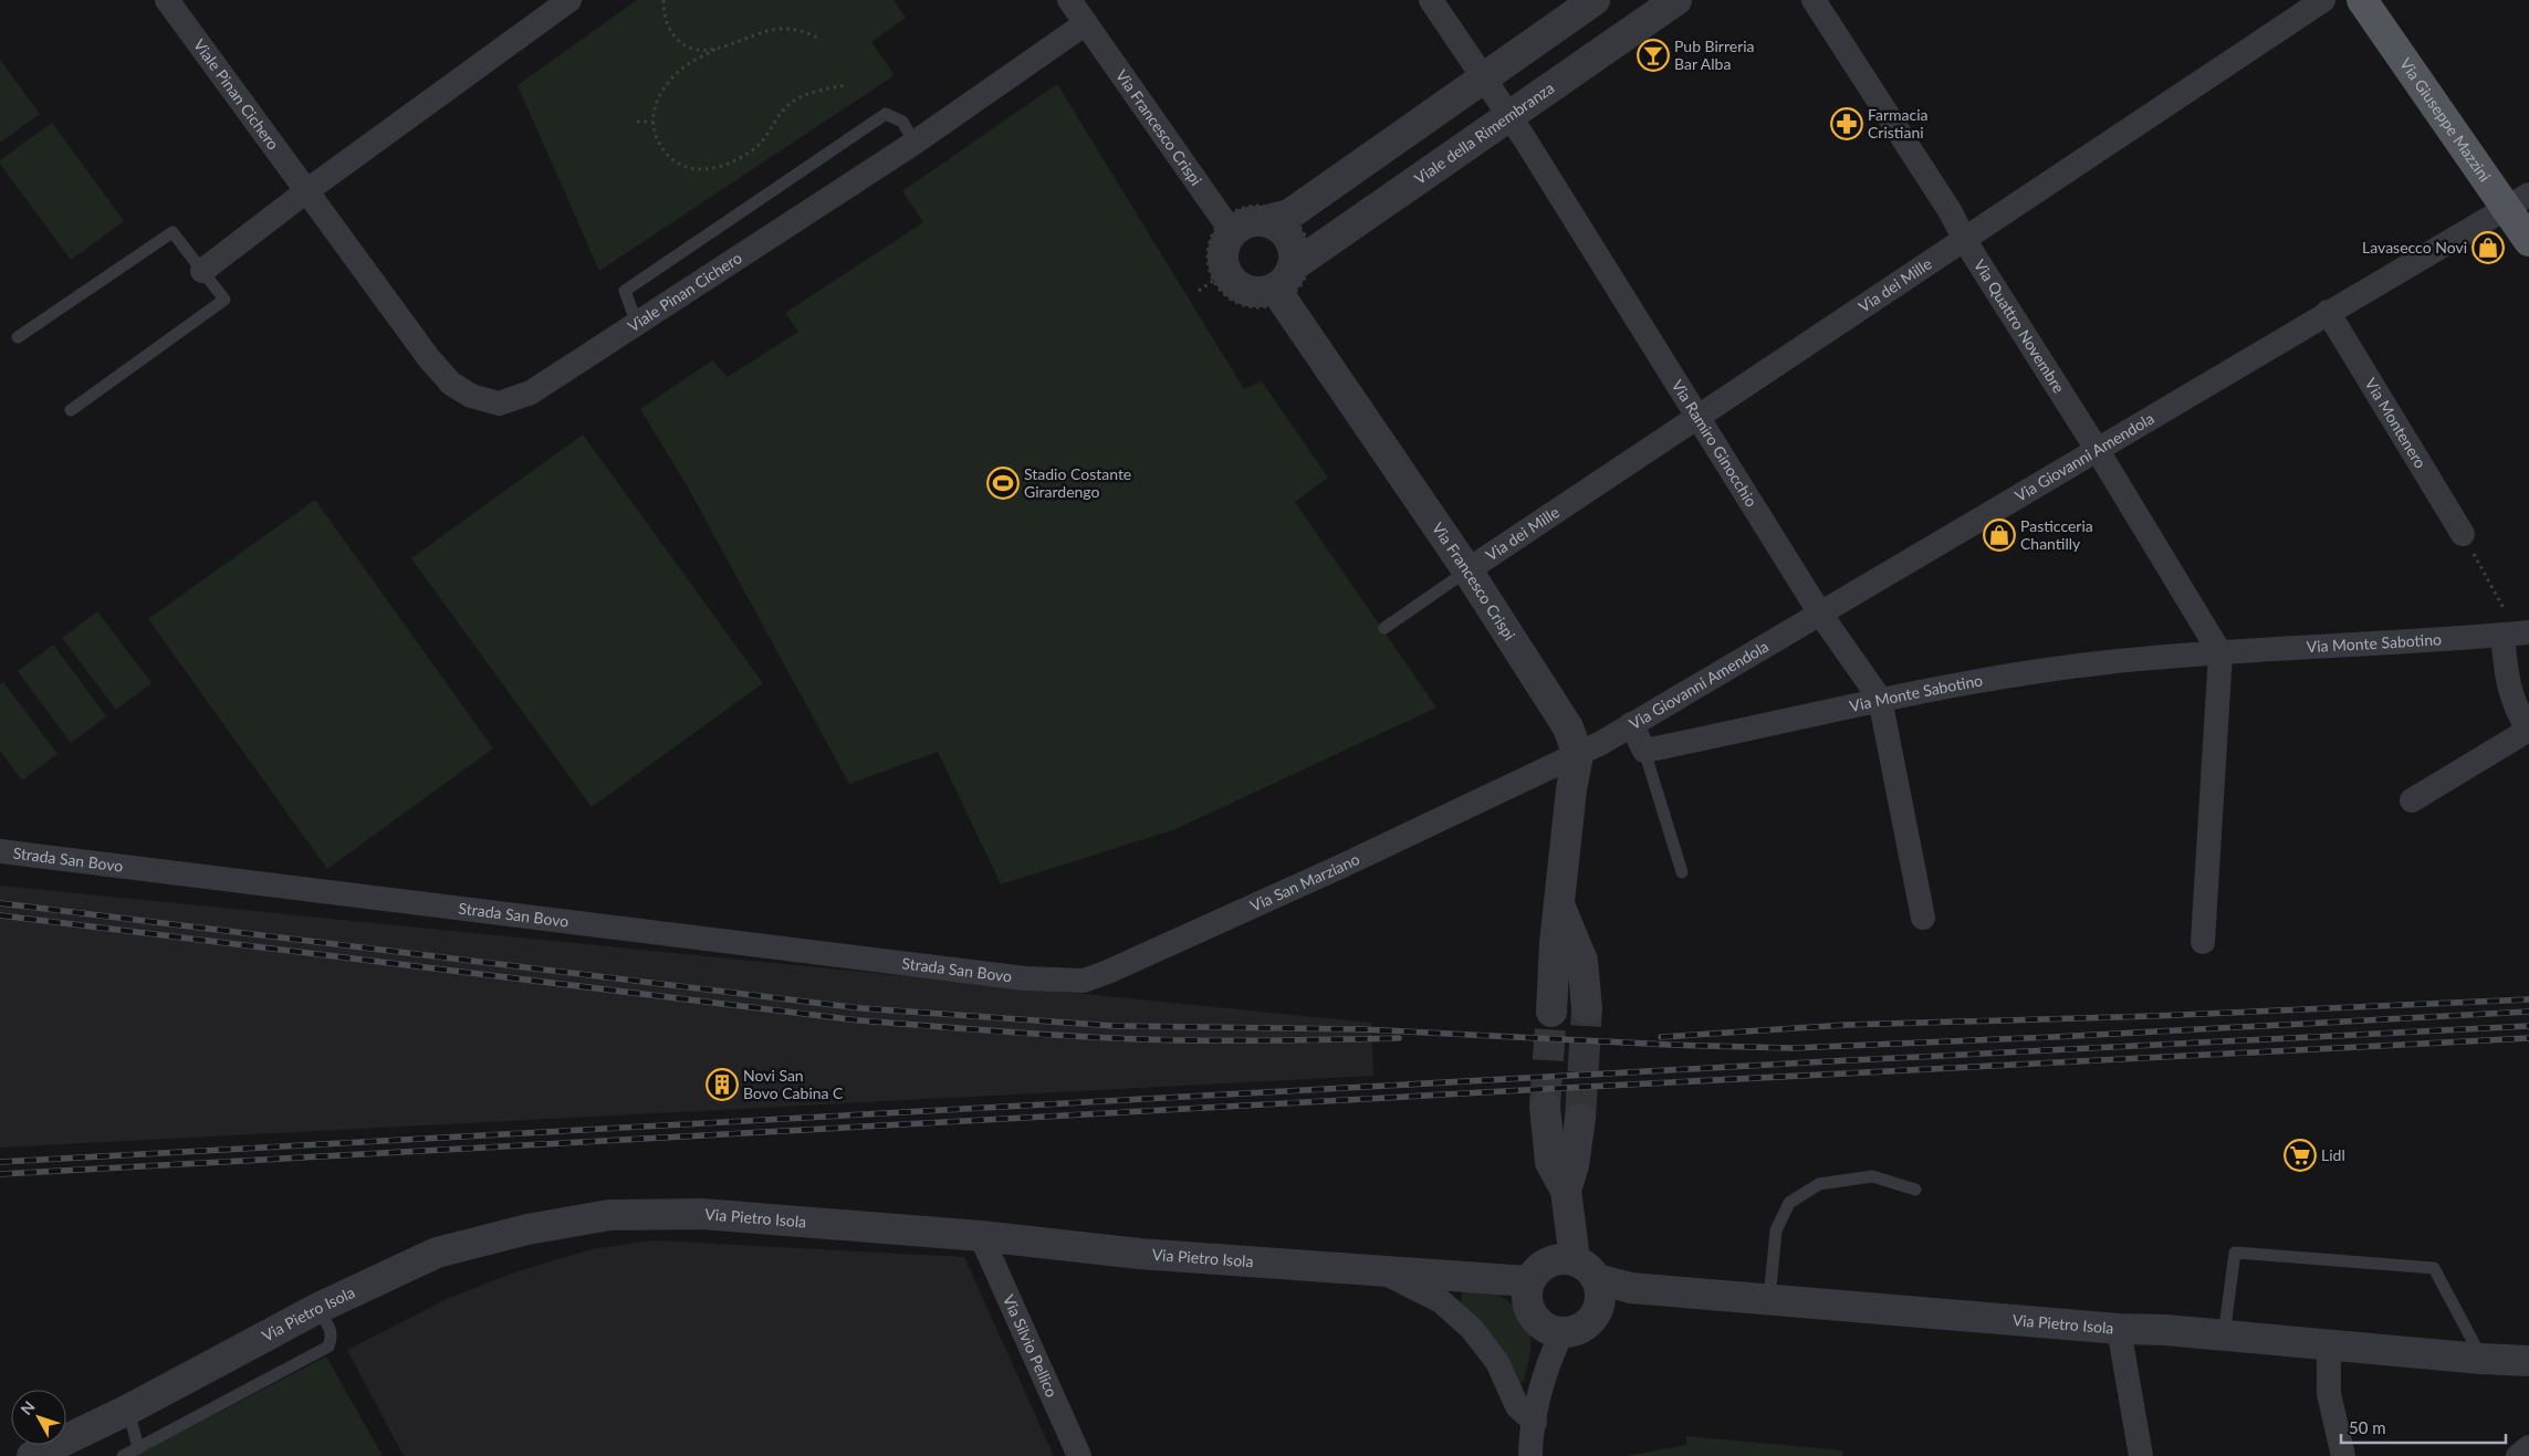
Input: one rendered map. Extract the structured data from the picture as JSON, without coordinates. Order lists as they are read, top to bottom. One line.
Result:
{"streets":{"main road":["Via Giuseppe Mazzini"],"street":["Viale Pinan Cichero","Via Francesco Crispi","Viale della Rimembranza","Via dei Mille","Via Quattro Novembre","Via Montenero","Via Ramiro Ginocchio","Via Giovanni Amendola","Via Monte Sabotino","Strada San Bovo","Via San Marziano","Via Pietro Isola","Via Silvio Pellico"]},"crossings":[["Viale Pinan Cichero","Via Francesco Crispi"],["Via Giuseppe Mazzini","Via Giovanni Amendola"],["Via Francesco Crispi","Viale della Rimembranza"],["Via Francesco Crispi","Via dei Mille"],["Via Francesco Crispi","Via Giovanni Amendola"],["Via Francesco Crispi","Via San Marziano"],["Viale della Rimembranza","Via Ramiro Ginocchio"],["Via dei Mille","Via Quattro Novembre"],["Via dei Mille","Via Ramiro Ginocchio"],["Via Quattro Novembre","Via Giovanni Amendola"],["Via Quattro Novembre","Via Monte Sabotino"],["Via Montenero","Via Giovanni Amendola"],["Via Ramiro Ginocchio","Via Giovanni Amendola"],["Via Ramiro Ginocchio","Via Monte Sabotino"],["Via Giovanni Amendola","Via San Marziano"],["Strada San Bovo","Via San Marziano"],["Via Pietro Isola","Via Silvio Pellico"]],"places":{"bar":["Pub Birreria Bar Alba"],"pharmacy":["Farmacia Cristiani"],"shop":["Lavasecco Novi","Pasticceria Chantilly"],"sports":["Stadio Costante Girardengo"],"building":["Novi San Bovo Cabina C"],"supermarket":["Lidl"]},"scale_bar":"50 m","north":"top left"}
